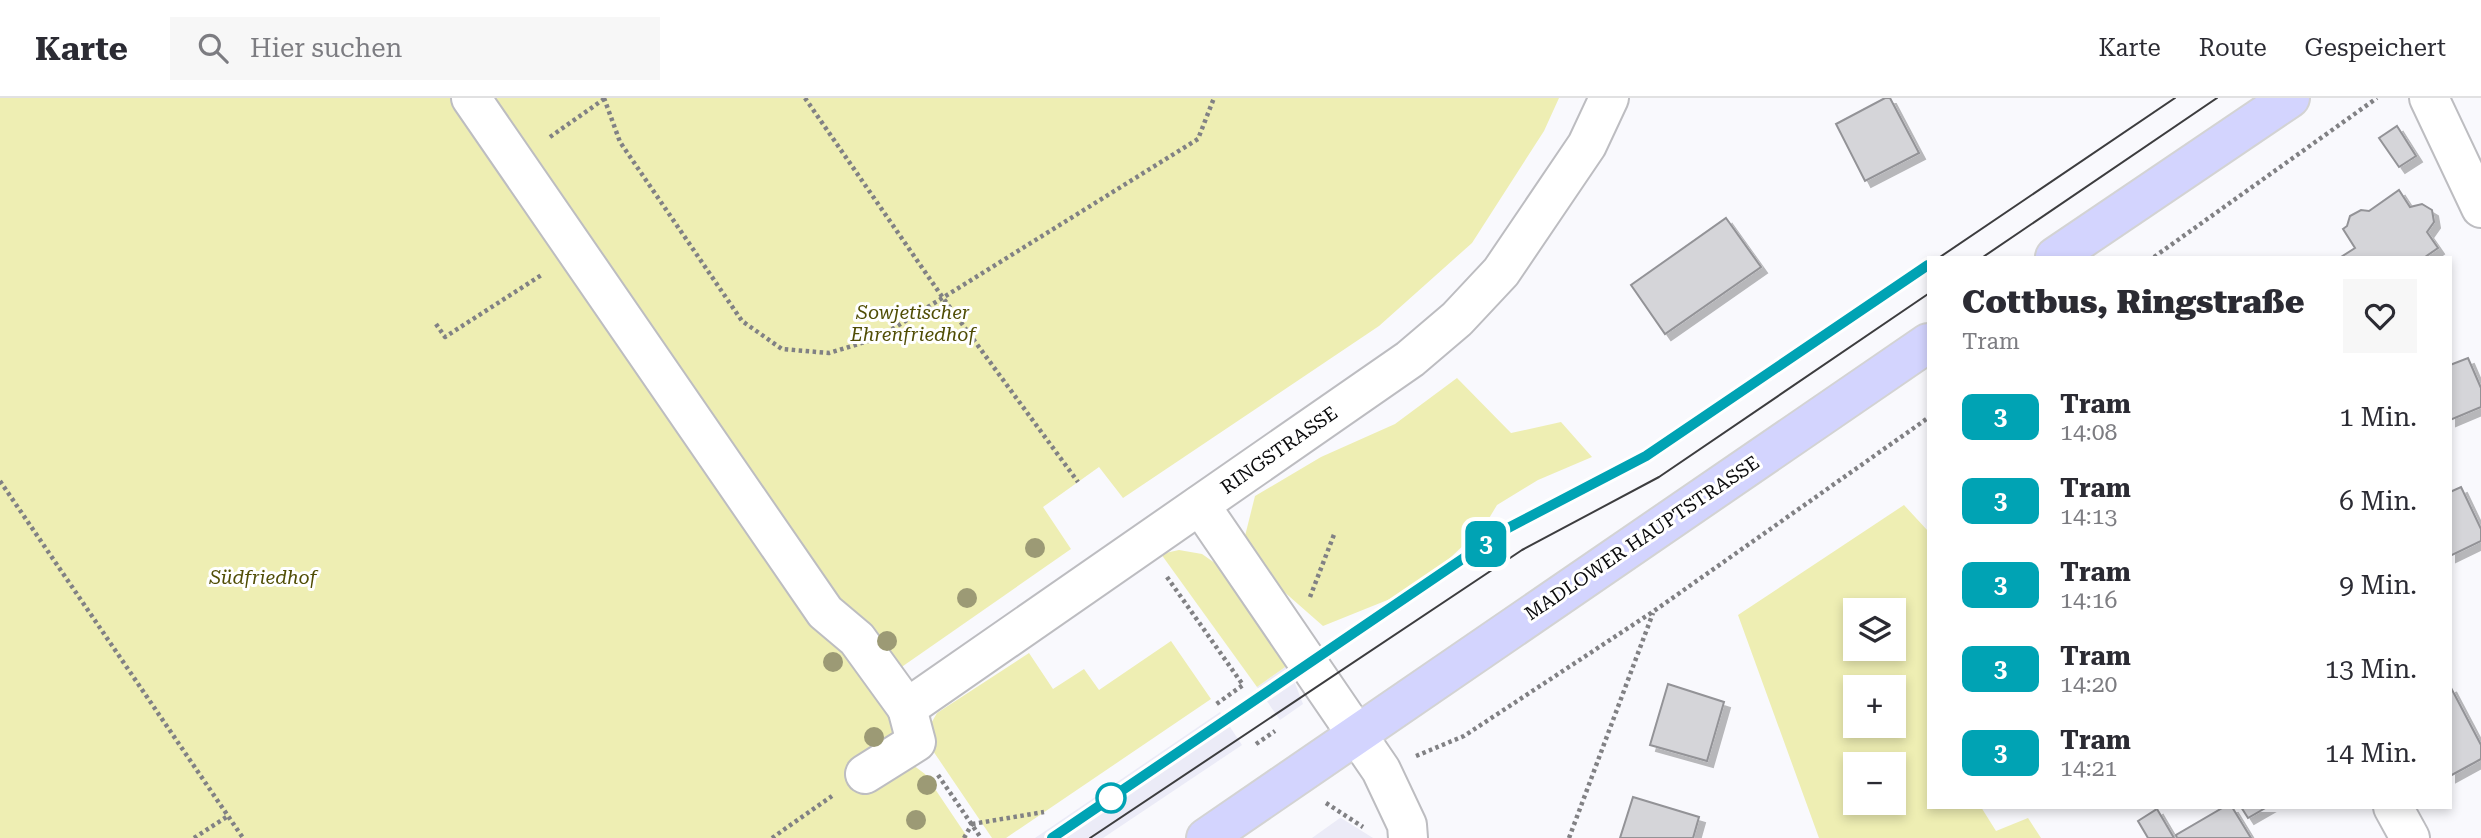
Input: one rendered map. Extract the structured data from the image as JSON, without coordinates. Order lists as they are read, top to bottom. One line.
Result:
{"streets":{"main road":["MADLOWER HAUPTSTRASSE"],"street":["RINGSTRASSE"]},"crossings":[["RINGSTRASSE","MADLOWER HAUPTSTRASSE"]],"parks":["Sowjetischer Ehrenfriedhof","Südfriedhof"],"lines":["tram line 3"],"page":{"header":"Karte","search":"Hier suchen","nav":["Karte","Route","Gespeichert"],"on_map":"3","heading":["Cottbus, Ringstraße","Tram"],"list":[{"mark":"3","name":"Tram","note":"14:08","value":"1 Min."},{"mark":"3","name":"Tram","note":"14:13","value":"6 Min."},{"mark":"3","name":"Tram","note":"14:16","value":"9 Min."},{"mark":"3","name":"Tram","note":"14:20","value":"13 Min."},{"mark":"3","name":"Tram","note":"14:21","value":"14 Min."}],"map_buttons":["+","−"]}}
